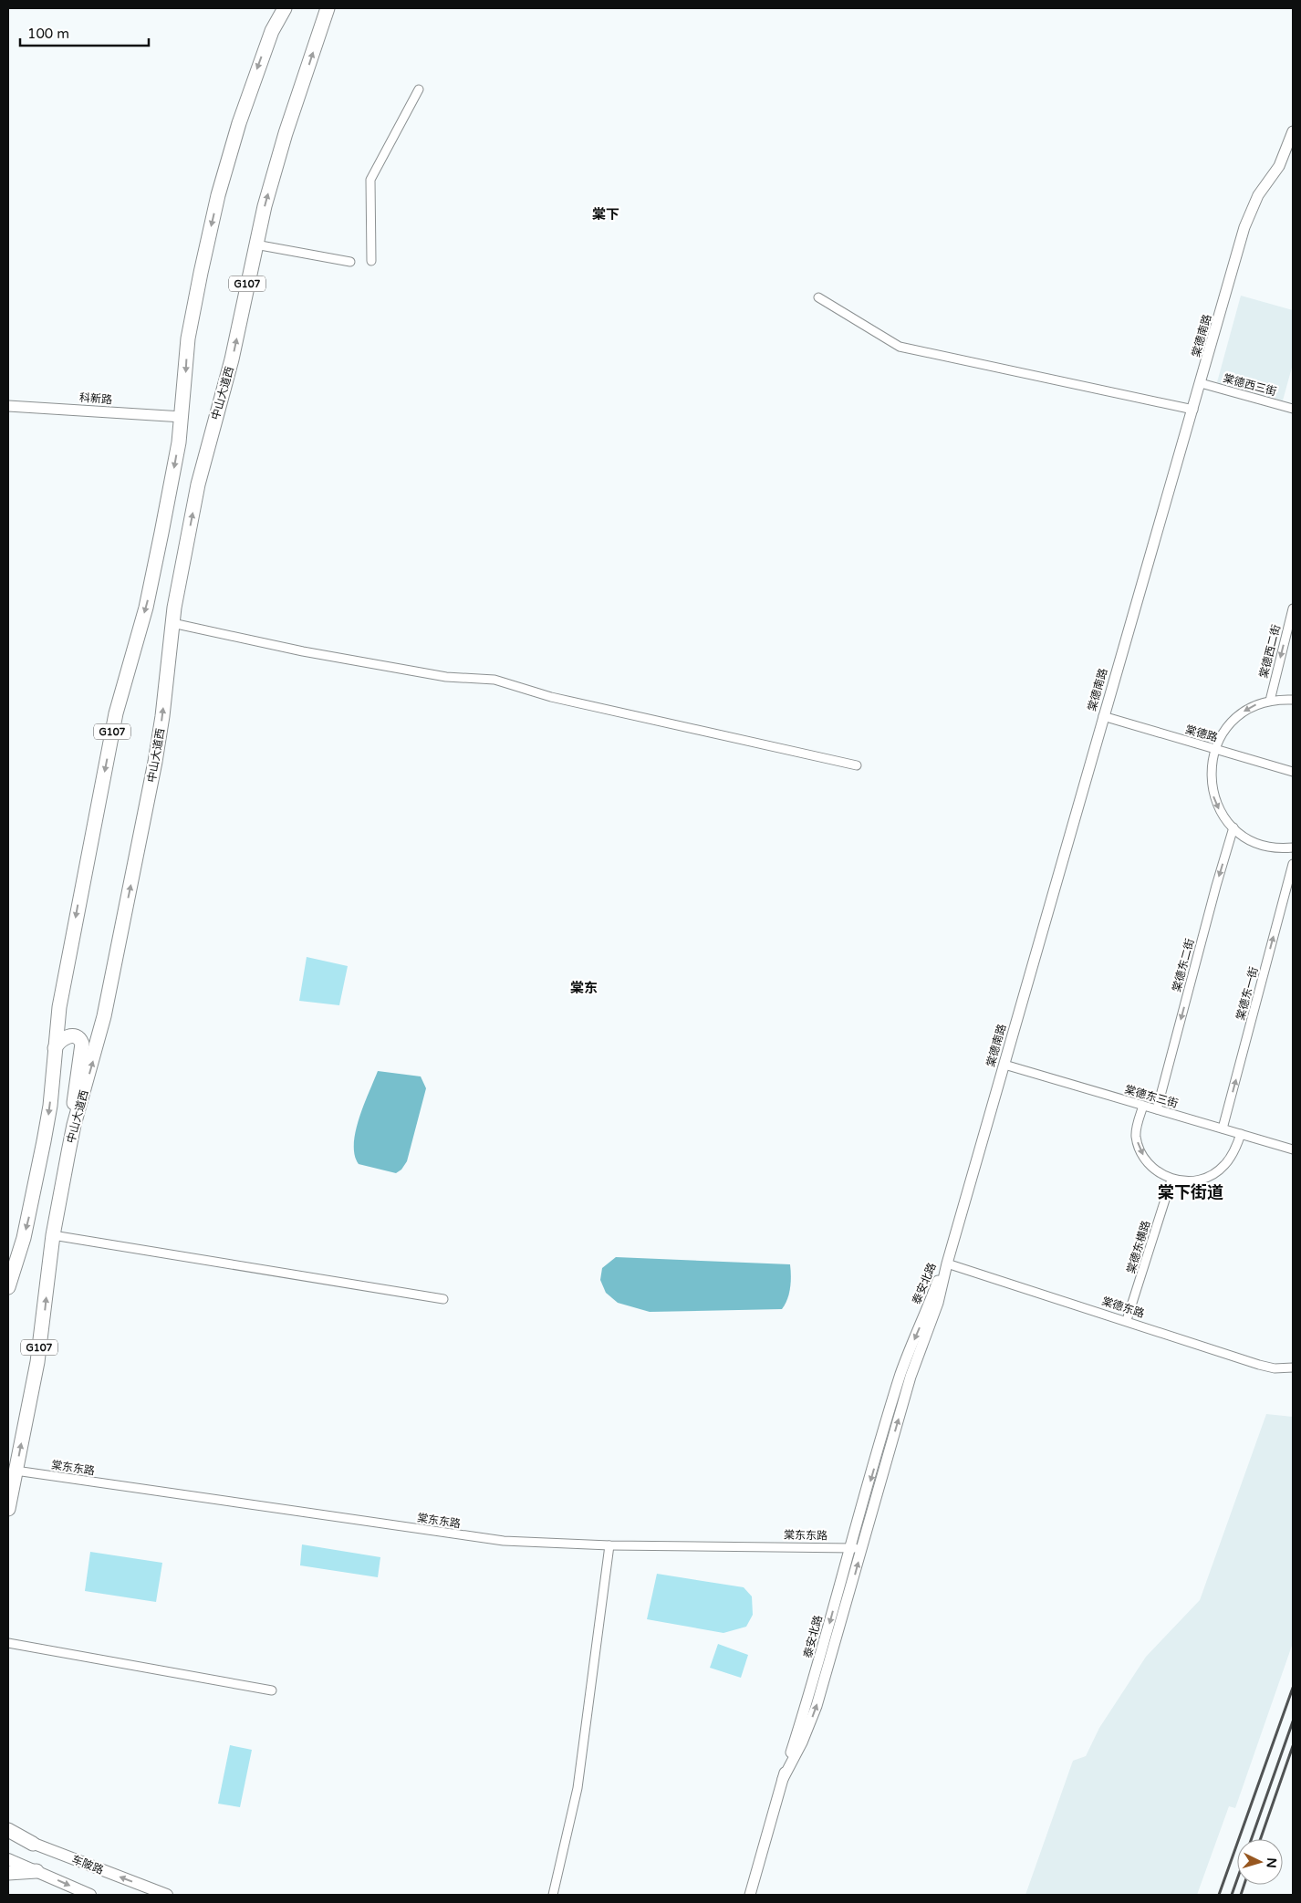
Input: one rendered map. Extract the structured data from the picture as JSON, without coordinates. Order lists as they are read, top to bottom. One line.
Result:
{"streets":{"highway":["G107","中山大道西"],"main road":["车陂路"],"street":["棠德南路","棠德西三街","科新路","棠德西二街","棠德路","棠德东二街","棠德东一街","棠德东三街","棠德东横路","泰安北路","棠德东路","棠东东路"]},"crossings":[["G107","科新路"],["棠德南路","棠德西三街"],["棠德南路","棠德路"],["棠德南路","棠德东三街"],["棠德南路","泰安北路"],["棠德南路","棠德东路"],["中山大道西","棠东东路"],["棠德东二街","棠德东三街"],["棠德东一街","棠德东三街"],["棠德东横路","棠德东路"],["泰安北路","棠德东路"],["泰安北路","棠东东路"]],"one_way":["棠德西二街","棠德东二街","棠德东一街"],"districts":["棠下","棠东","棠下街道"],"scale_bar":"100 m","north":"right"}
